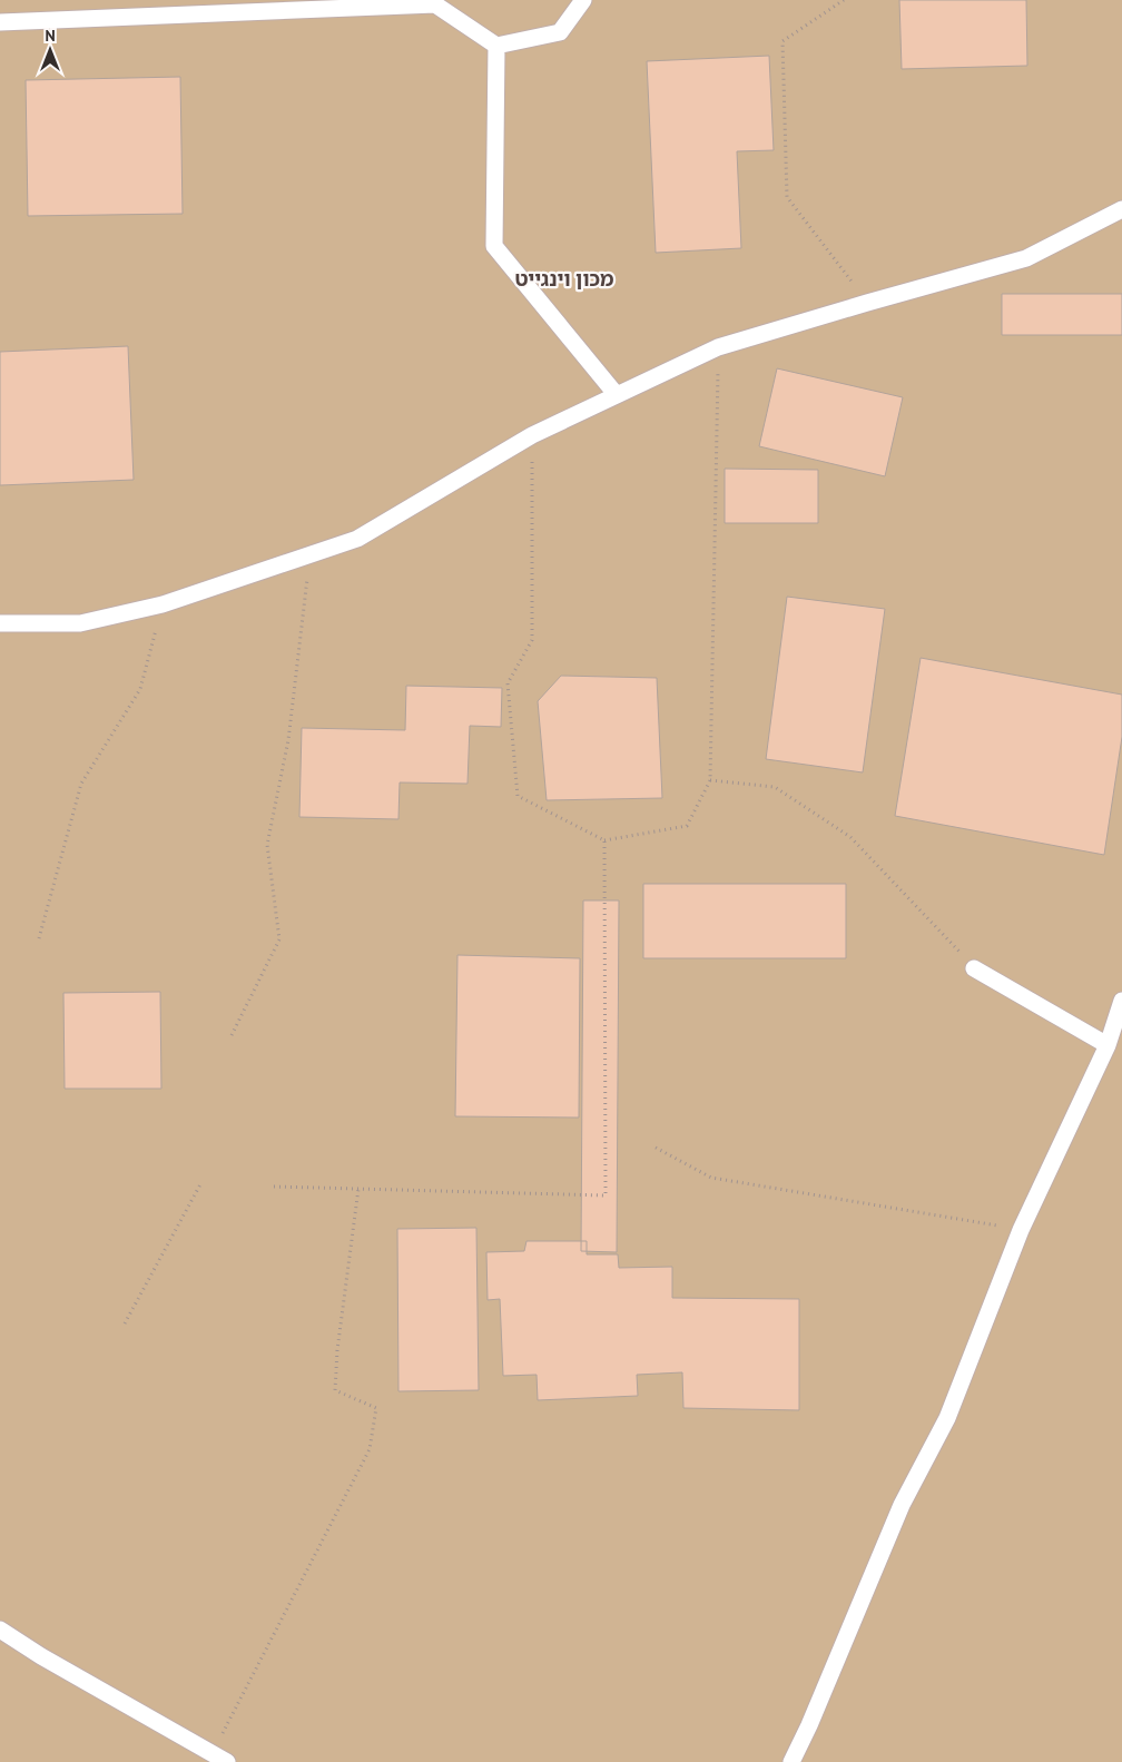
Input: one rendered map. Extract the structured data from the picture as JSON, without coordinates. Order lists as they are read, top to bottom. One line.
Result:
{"districts":["מכון וינגייט"],"north":"top"}
